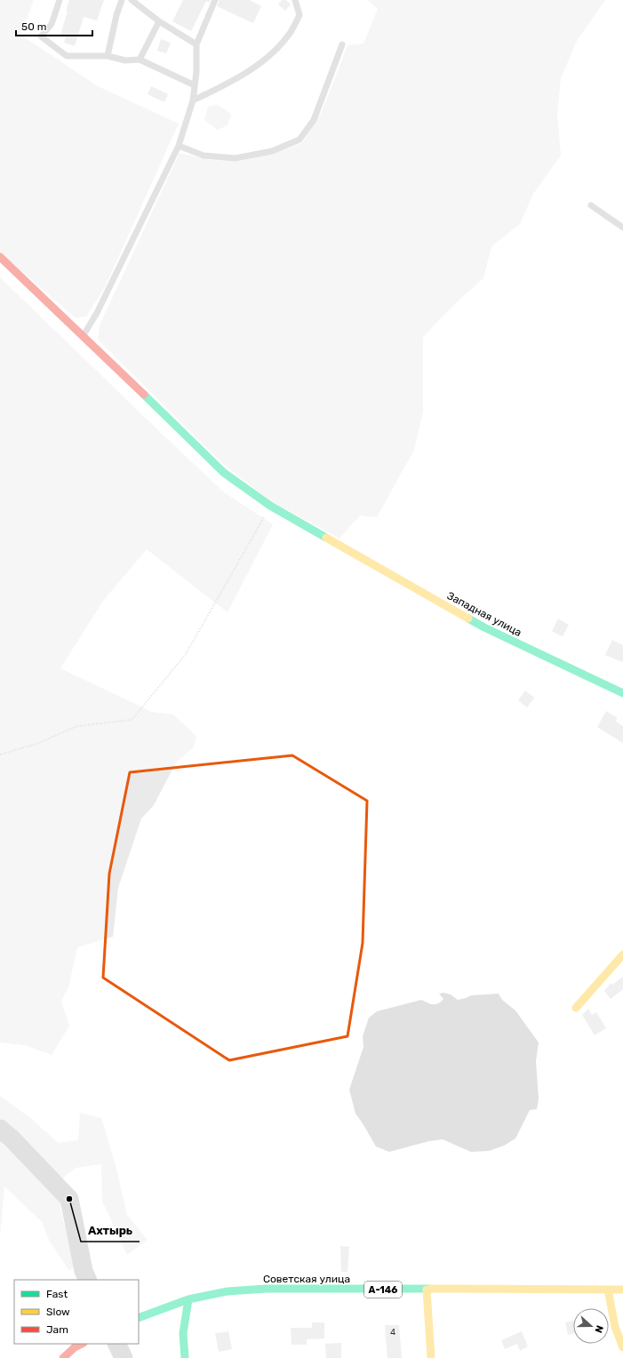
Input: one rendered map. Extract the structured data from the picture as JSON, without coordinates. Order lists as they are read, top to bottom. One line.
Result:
{"streets":{"main road":["Западная улица","Советская улица","А-146"]},"places":["Ахтырь"],"house_numbers":["4"],"legend":["Fast","Slow","Jam"],"scale_bar":"50 m","north":"right"}
